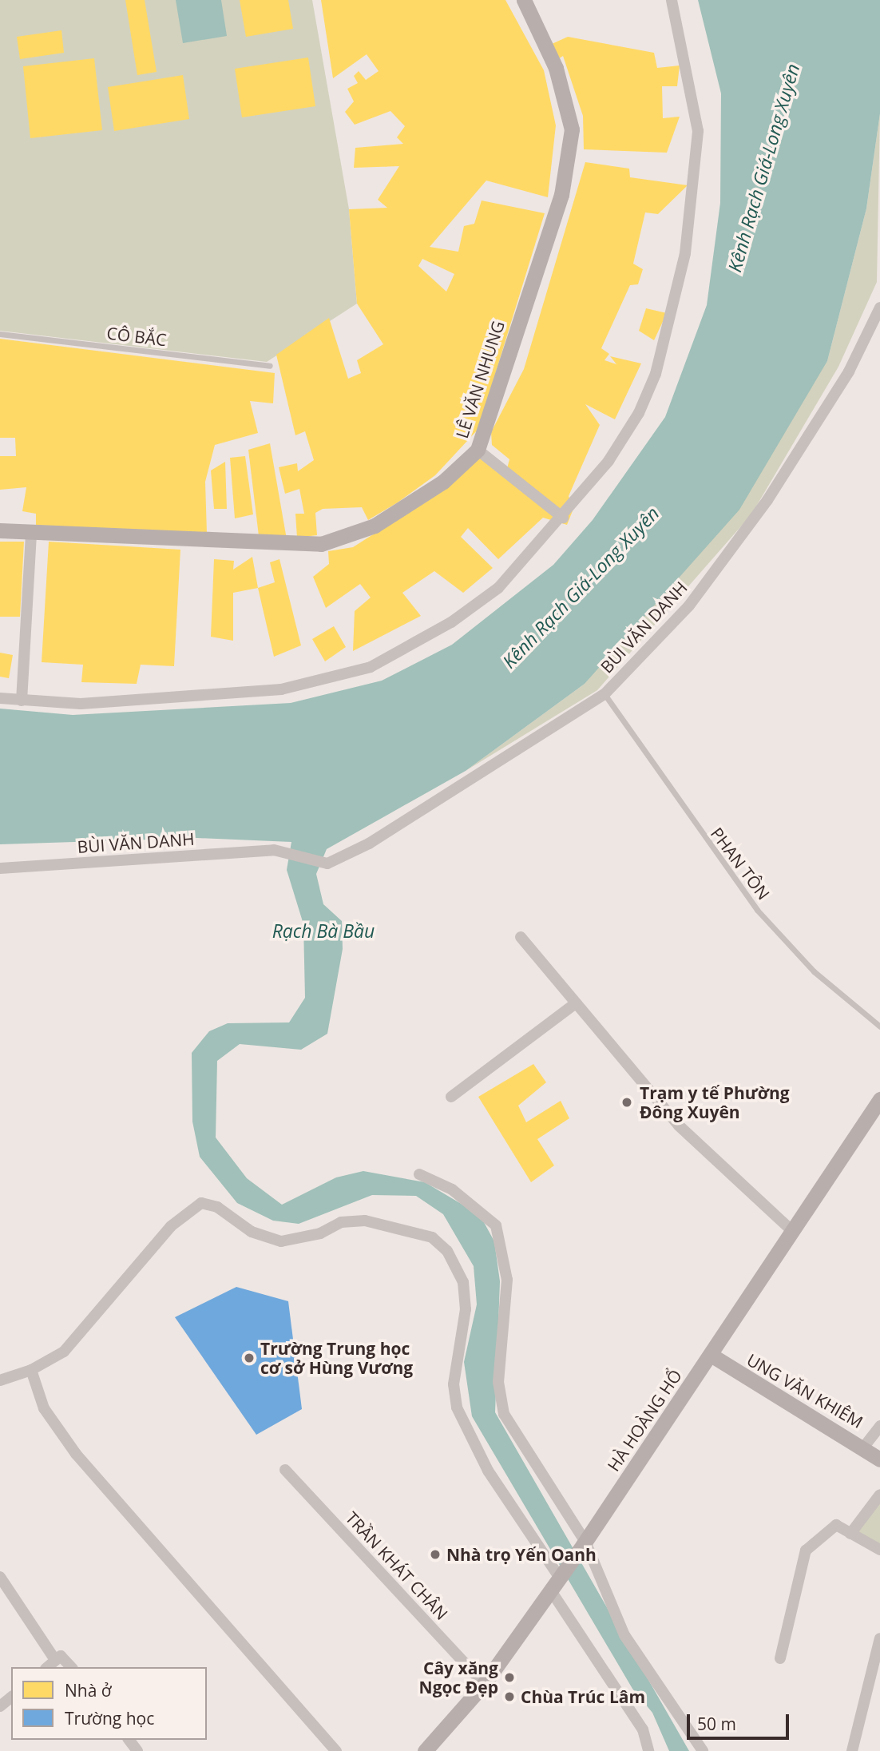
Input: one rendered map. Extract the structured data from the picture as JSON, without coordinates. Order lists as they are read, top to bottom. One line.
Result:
{"streets":{"street":["LÊ VĂN NHUNG","BÙI VĂN DANH","UNG VĂN KHIÊM","HÀ HOÀNG HỔ","TRẦN KHÁT CHÂN"],"lane":["CÔ BẮC","PHAN TÔN"]},"crossings":[["BÙI VĂN DANH","PHAN TÔN"],["UNG VĂN KHIÊM","HÀ HOÀNG HỔ"],["HÀ HOÀNG HỔ","TRẦN KHÁT CHÂN"]],"water":["Kênh Rạch Giá-Long Xuyên","Rạch Bà Bầu"],"places":["Trạm y tế Phường Đông Xuyên","Trường Trung học cơ sở Hùng Vương","Nhà trọ Yến Oanh","Cây xăng Ngọc Đẹp","Chùa Trúc Lâm"],"legend":["Nhà ở","Trường học"],"scale_bar":"50 m"}
